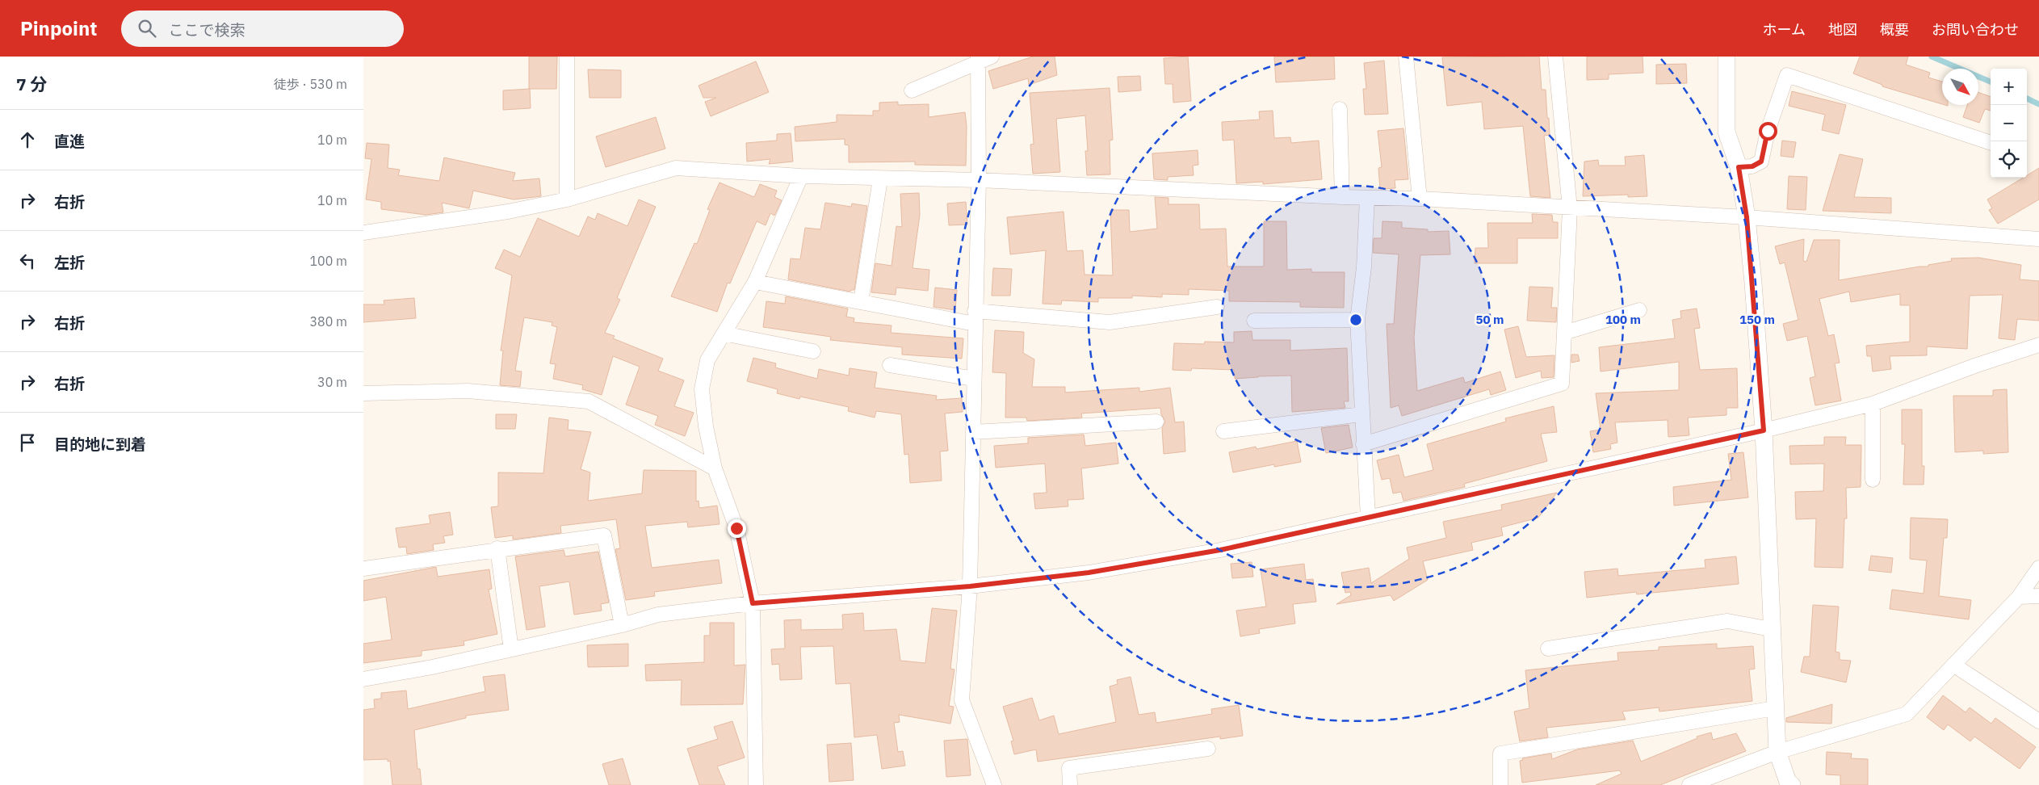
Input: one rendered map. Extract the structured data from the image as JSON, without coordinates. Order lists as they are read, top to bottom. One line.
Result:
{"north":"bottom right","page":{"header":"Pinpoint","search":"ここで検索","nav":["ホーム","地図","概要","お問い合わせ"],"heading":["7 分","徒歩 · 530 m"],"map_buttons":["+","−"],"list":[["直進","10 m"],["右折","10 m"],["左折","100 m"],["右折","380 m"],["右折","30 m"],"目的地に到着"]},"rings":["50 m","100 m","150 m"]}
